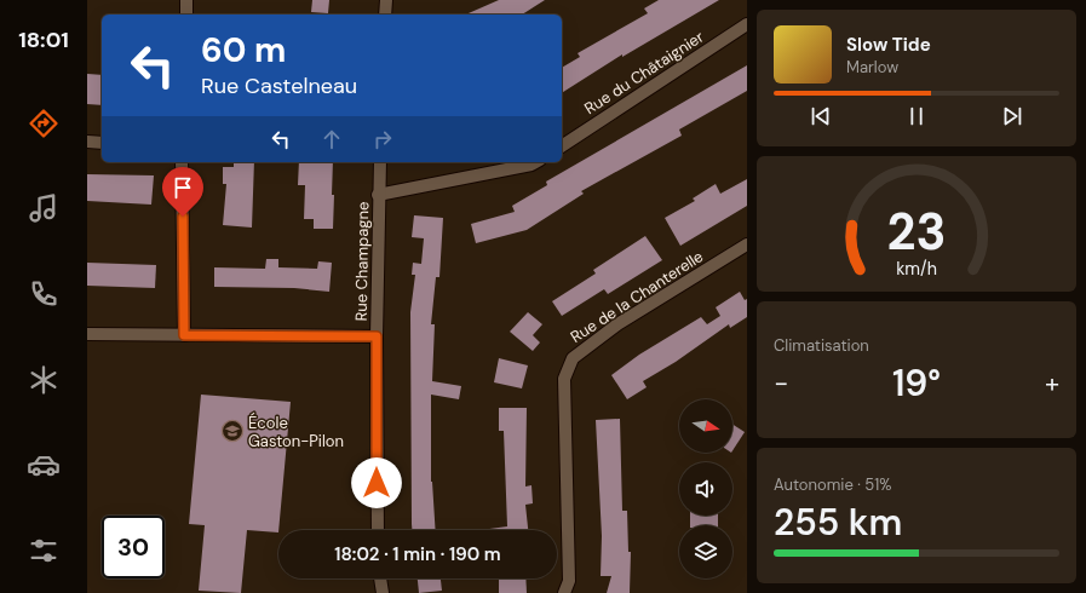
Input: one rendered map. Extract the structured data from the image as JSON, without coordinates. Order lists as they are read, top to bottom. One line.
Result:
{"streets":{"street":["Rue du Châtaignier","Rue Champagne","Rue de la Chanterelle"]},"places":{"school or university":["École Gaston-Pilon"]},"north":"right","page":{"tabs":"18:01","turn":["60 m","Rue Castelneau"],"song":["Slow Tide","Marlow"],"tile":["Climatisation",["Autonomie · 51%","255 km"]],"heat":["−","19°","+"],"limit":"30","trip":"18:02 · 1 min · 190 m","gauge":["23","km/h"]}}
